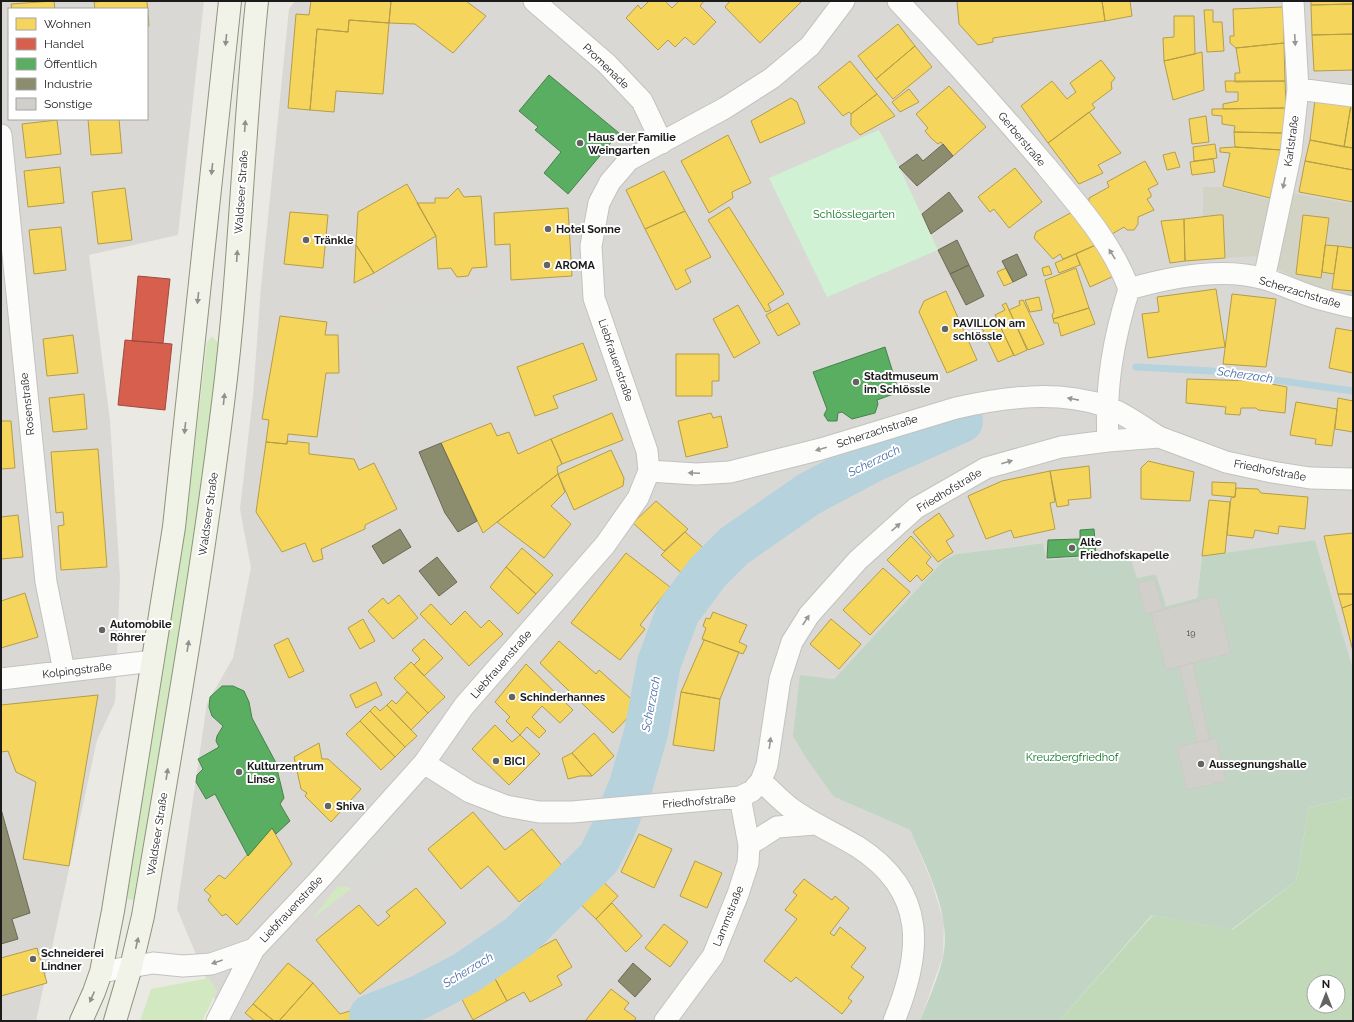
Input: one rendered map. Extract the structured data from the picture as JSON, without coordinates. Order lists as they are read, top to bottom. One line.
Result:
{"streets":{"main road":["Waldseer Straße"],"street":["Promenade","Gerberstraße","Karlstraße","Scherzachstraße","Liebfrauenstraße","Rosenstraße","Friedhofstraße","Kolpingstraße","Lammstraße"]},"crossings":[["Promenade","Liebfrauenstraße"],["Gerberstraße","Scherzachstraße"],["Karlstraße","Scherzachstraße"],["Waldseer Straße","Liebfrauenstraße"],["Scherzachstraße","Liebfrauenstraße"],["Scherzachstraße","Friedhofstraße"],["Liebfrauenstraße","Friedhofstraße"],["Rosenstraße","Kolpingstraße"],["Friedhofstraße","Lammstraße"]],"one_way":["Gerberstraße","Karlstraße","Scherzachstraße","Friedhofstraße"],"water":["Scherzach"],"parks":["Schlösslegarten","Kreuzbergfriedhof"],"places":["Haus der Familie Weingarten","Hotel Sonne","Tränkle","AROMA","PAVILLON am schlössle","Stadtmuseum im Schlössle","Alte Friedhofskapelle","Automobile Röhrer","Schinderhannes","BICI","Aussegnungshalle","Kulturzentrum Linse","Shiva","Schneiderei Lindner"],"house_numbers":["19"],"legend":["Wohnen","Handel","Öffentlich","Industrie","Sonstige"],"north":"top"}
